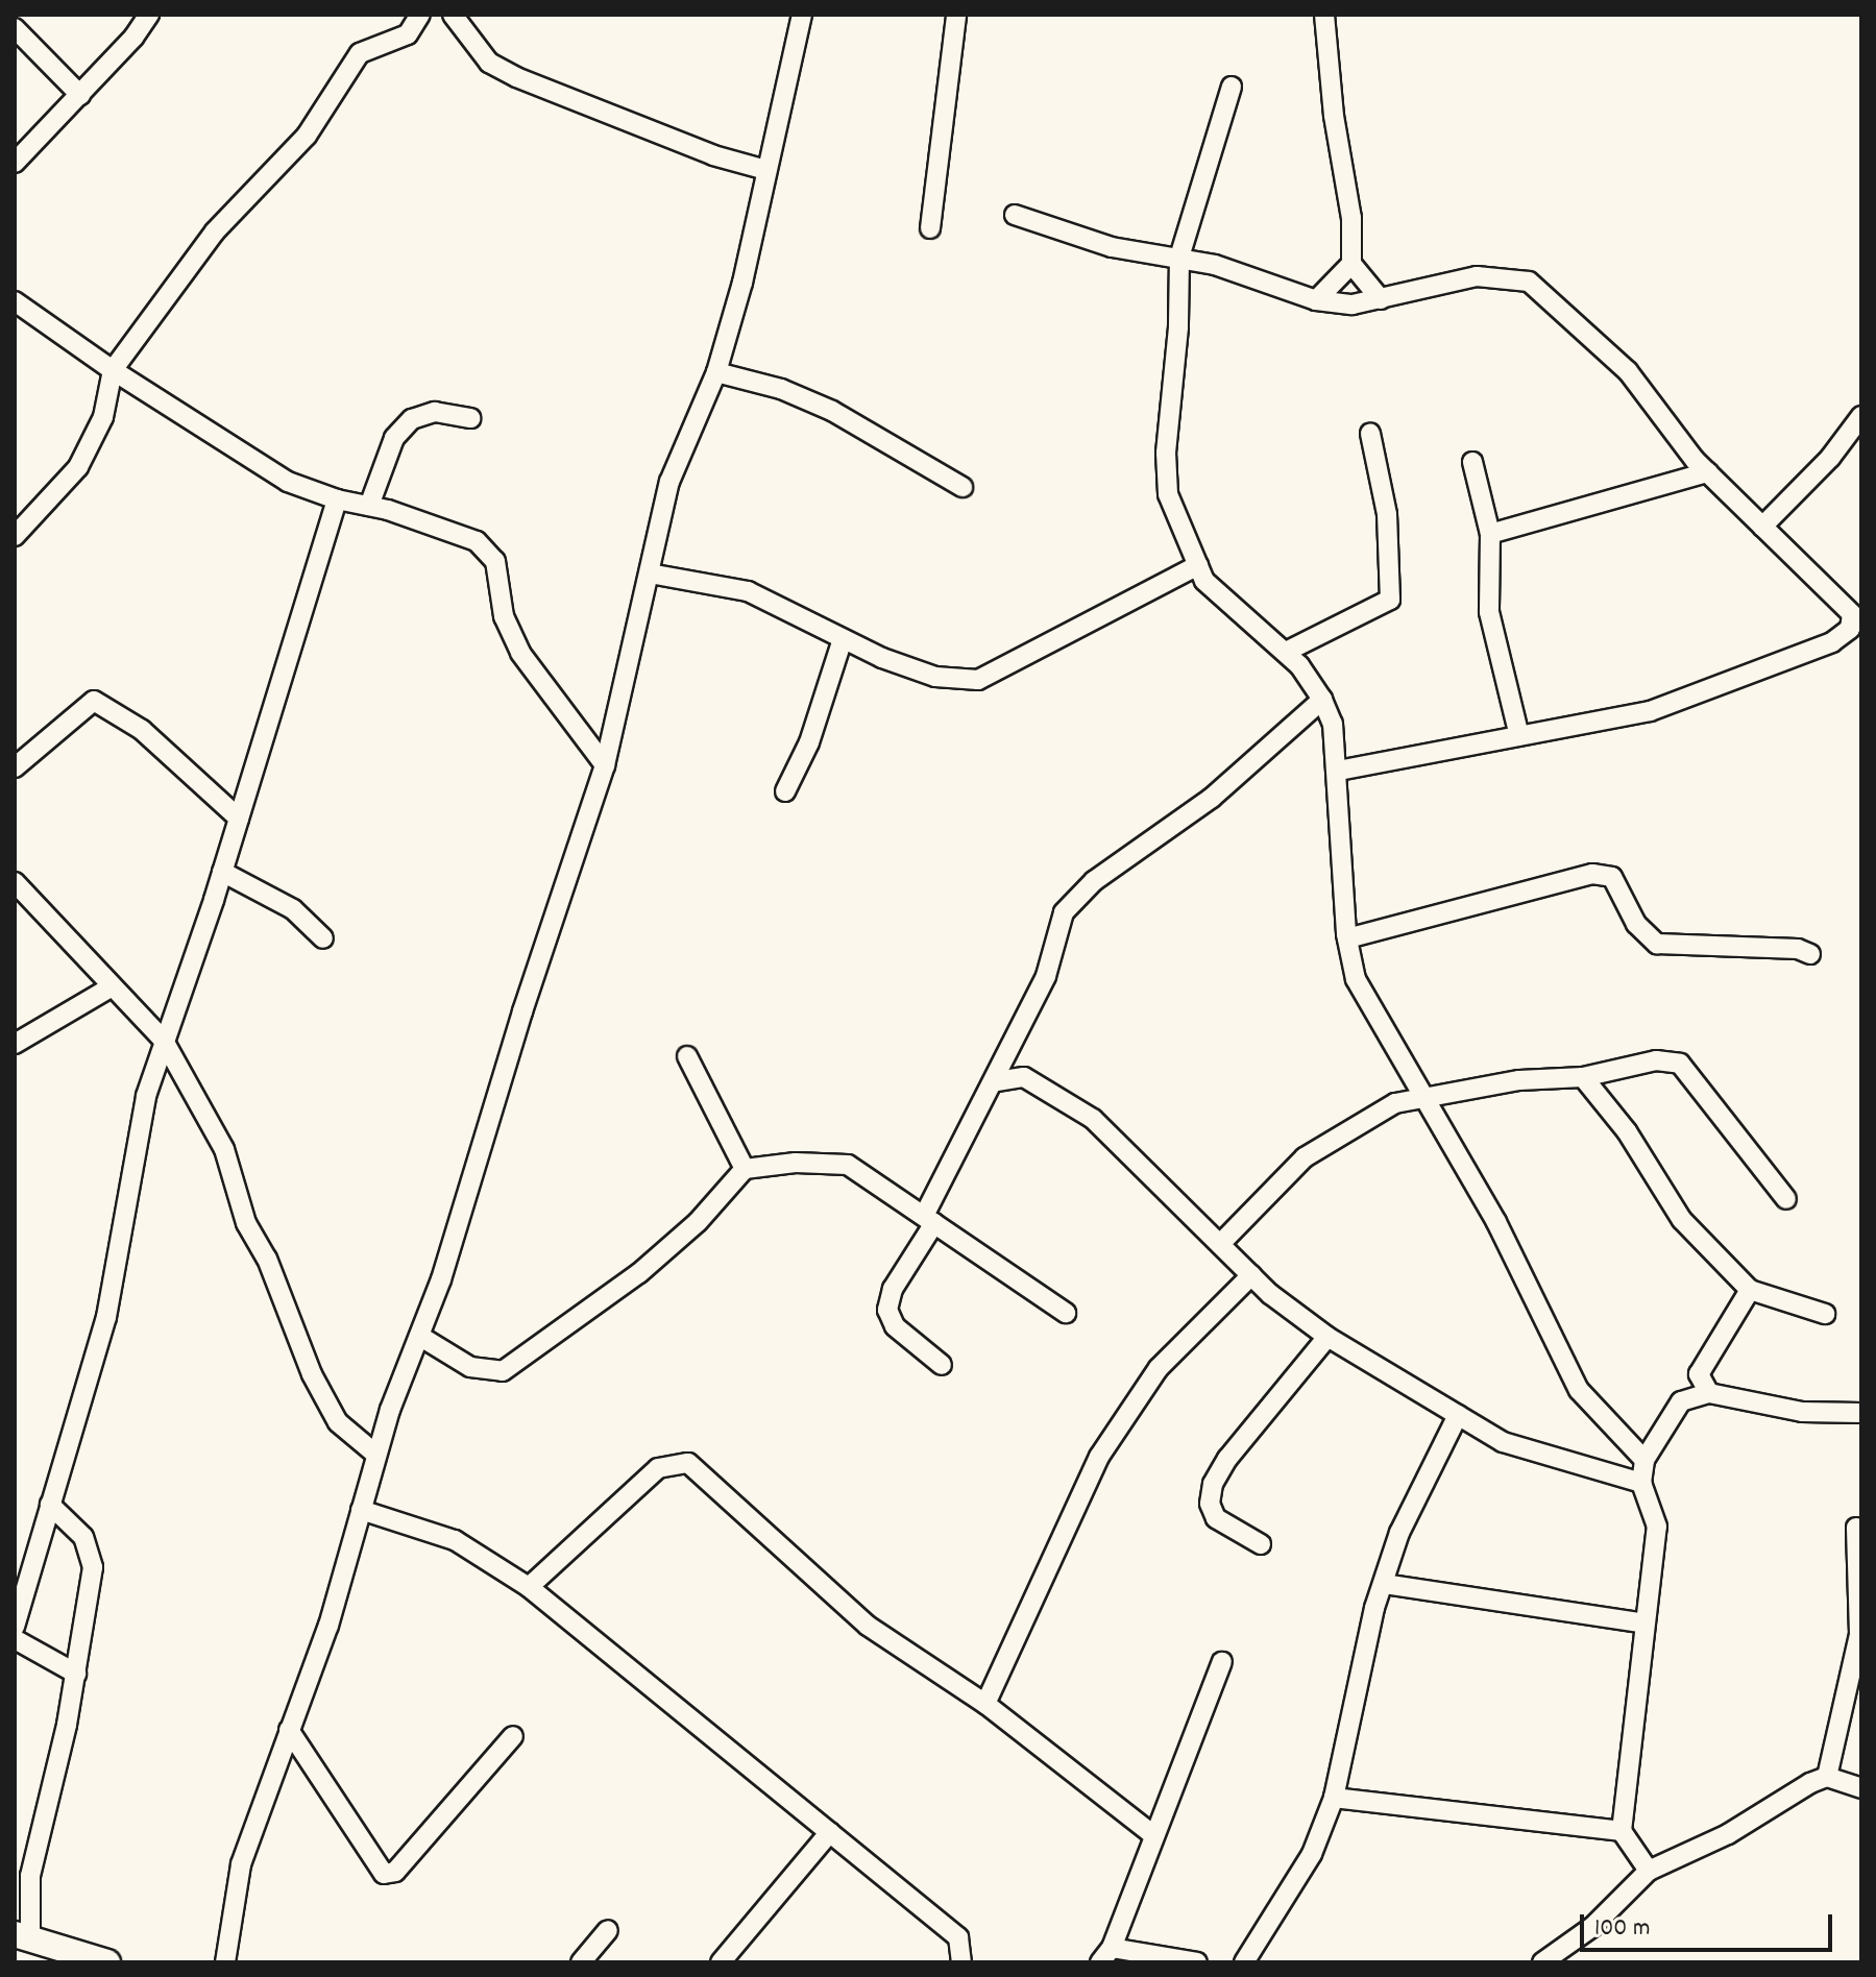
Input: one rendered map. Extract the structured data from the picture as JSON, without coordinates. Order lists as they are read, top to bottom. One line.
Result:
{"scale_bar":"100 m"}
